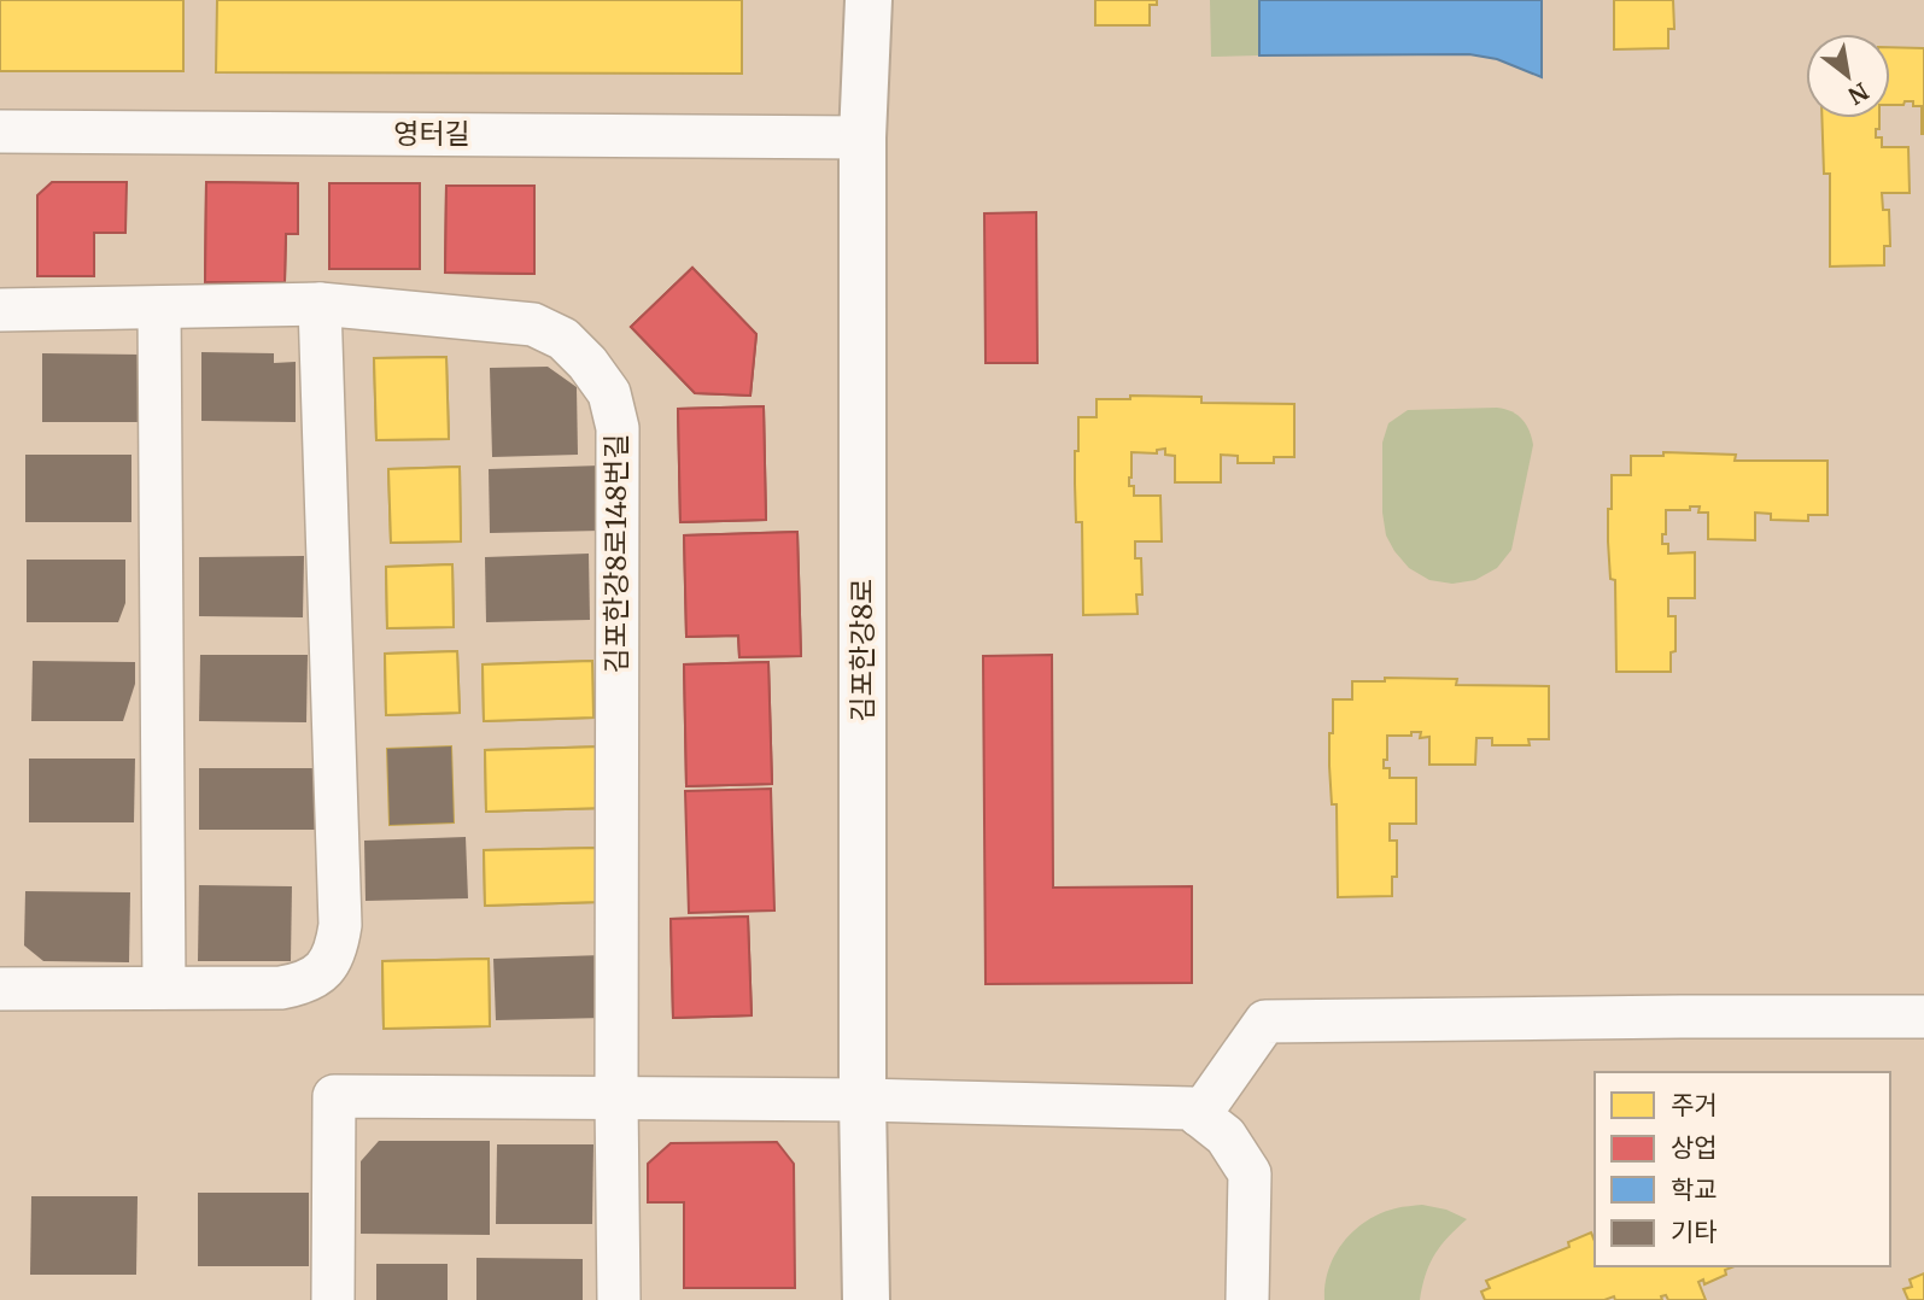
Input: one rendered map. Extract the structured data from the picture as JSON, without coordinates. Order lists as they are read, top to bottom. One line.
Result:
{"streets":{"street":["영터길","김포한강8로148번길","김포한강8로"]},"crossings":[["영터길","김포한강8로"]],"legend":["주거","상업","학교","기타"],"north":"bottom right"}
